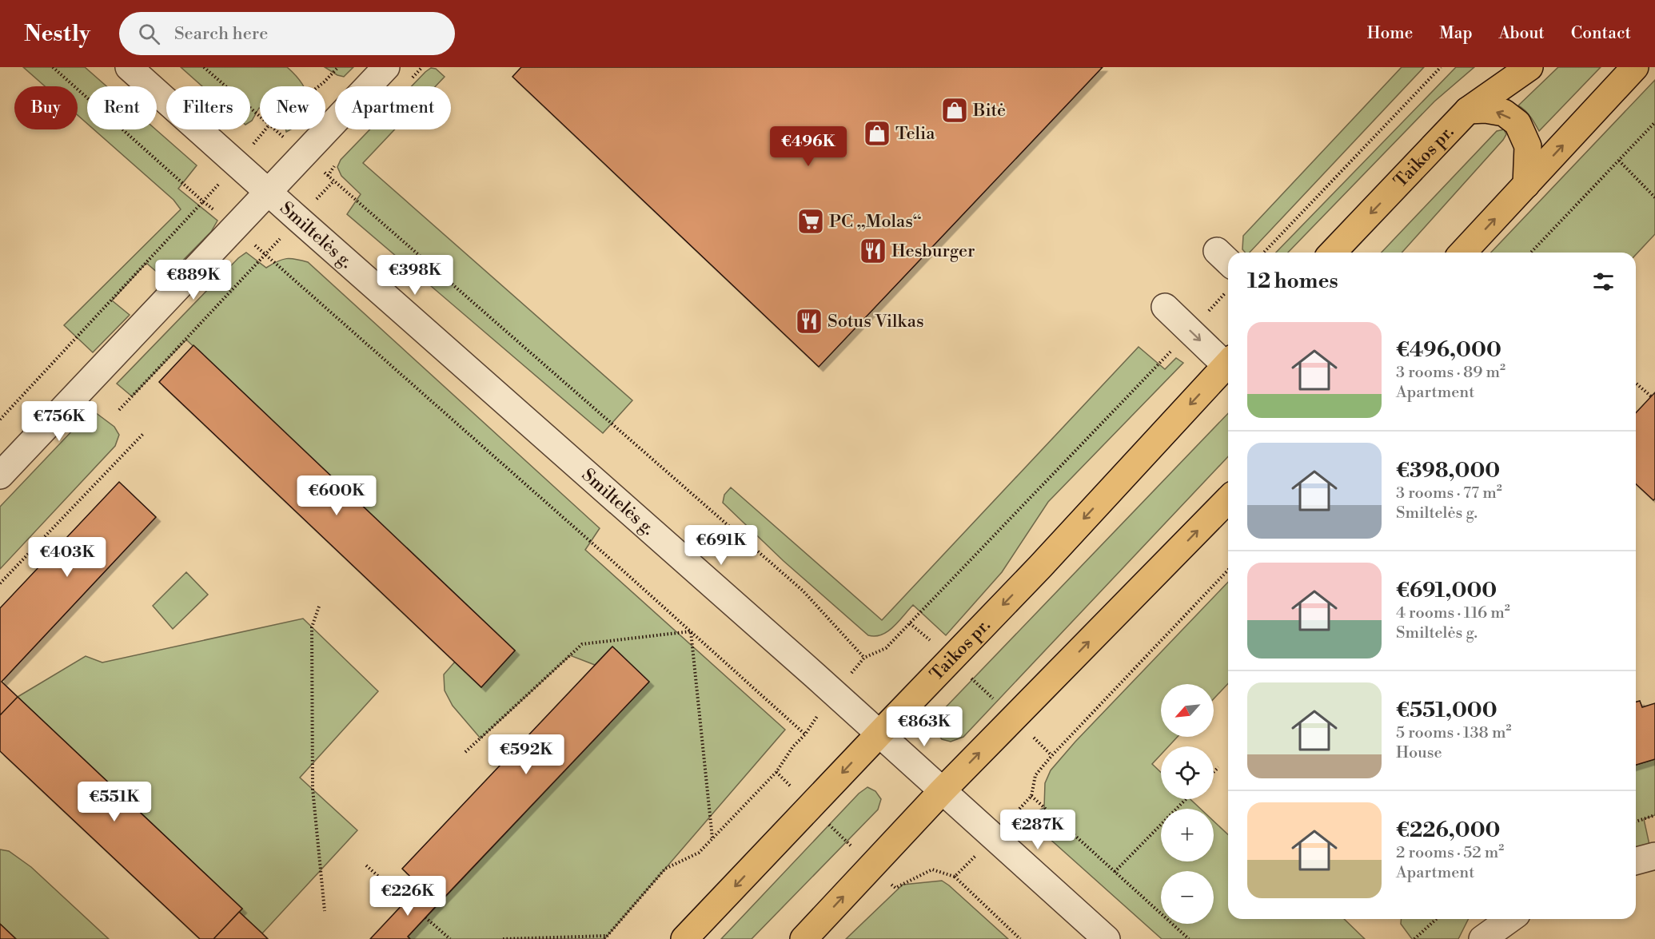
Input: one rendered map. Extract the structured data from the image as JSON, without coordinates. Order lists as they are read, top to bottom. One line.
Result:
{"streets":{"main road":["Taikos pr."],"street":["Smiltelės g."]},"crossings":[["Taikos pr.","Smiltelės g."]],"places":{"shop":["Bitė","Telia"],"supermarket":["PC „Molas“"],"restaurant":["Hesburger","Sotus Vilkas"]},"north":"bottom left","page":{"header":"Nestly","search":"Search here","nav":["Home","Map","About","Contact"],"chip":["Buy","Rent","Filters","New","Apartment"],"price":["€496K","€398K","€889K","€756K","€600K","€691K","€403K","€863K","€592K","€551K","€287K","€226K"],"heading":"12 homes","list":[{"name":"€496,000","note":"3 rooms · 89 m² · Apartment"},{"name":"€398,000","note":"3 rooms · 77 m² · Smiltelės g."},{"name":"€691,000","note":"4 rooms · 116 m² · Smiltelės g."},{"name":"€551,000","note":"5 rooms · 138 m² · House"},{"name":"€226,000","note":"2 rooms · 52 m² · Apartment"}],"map_buttons":["+","−"]}}
